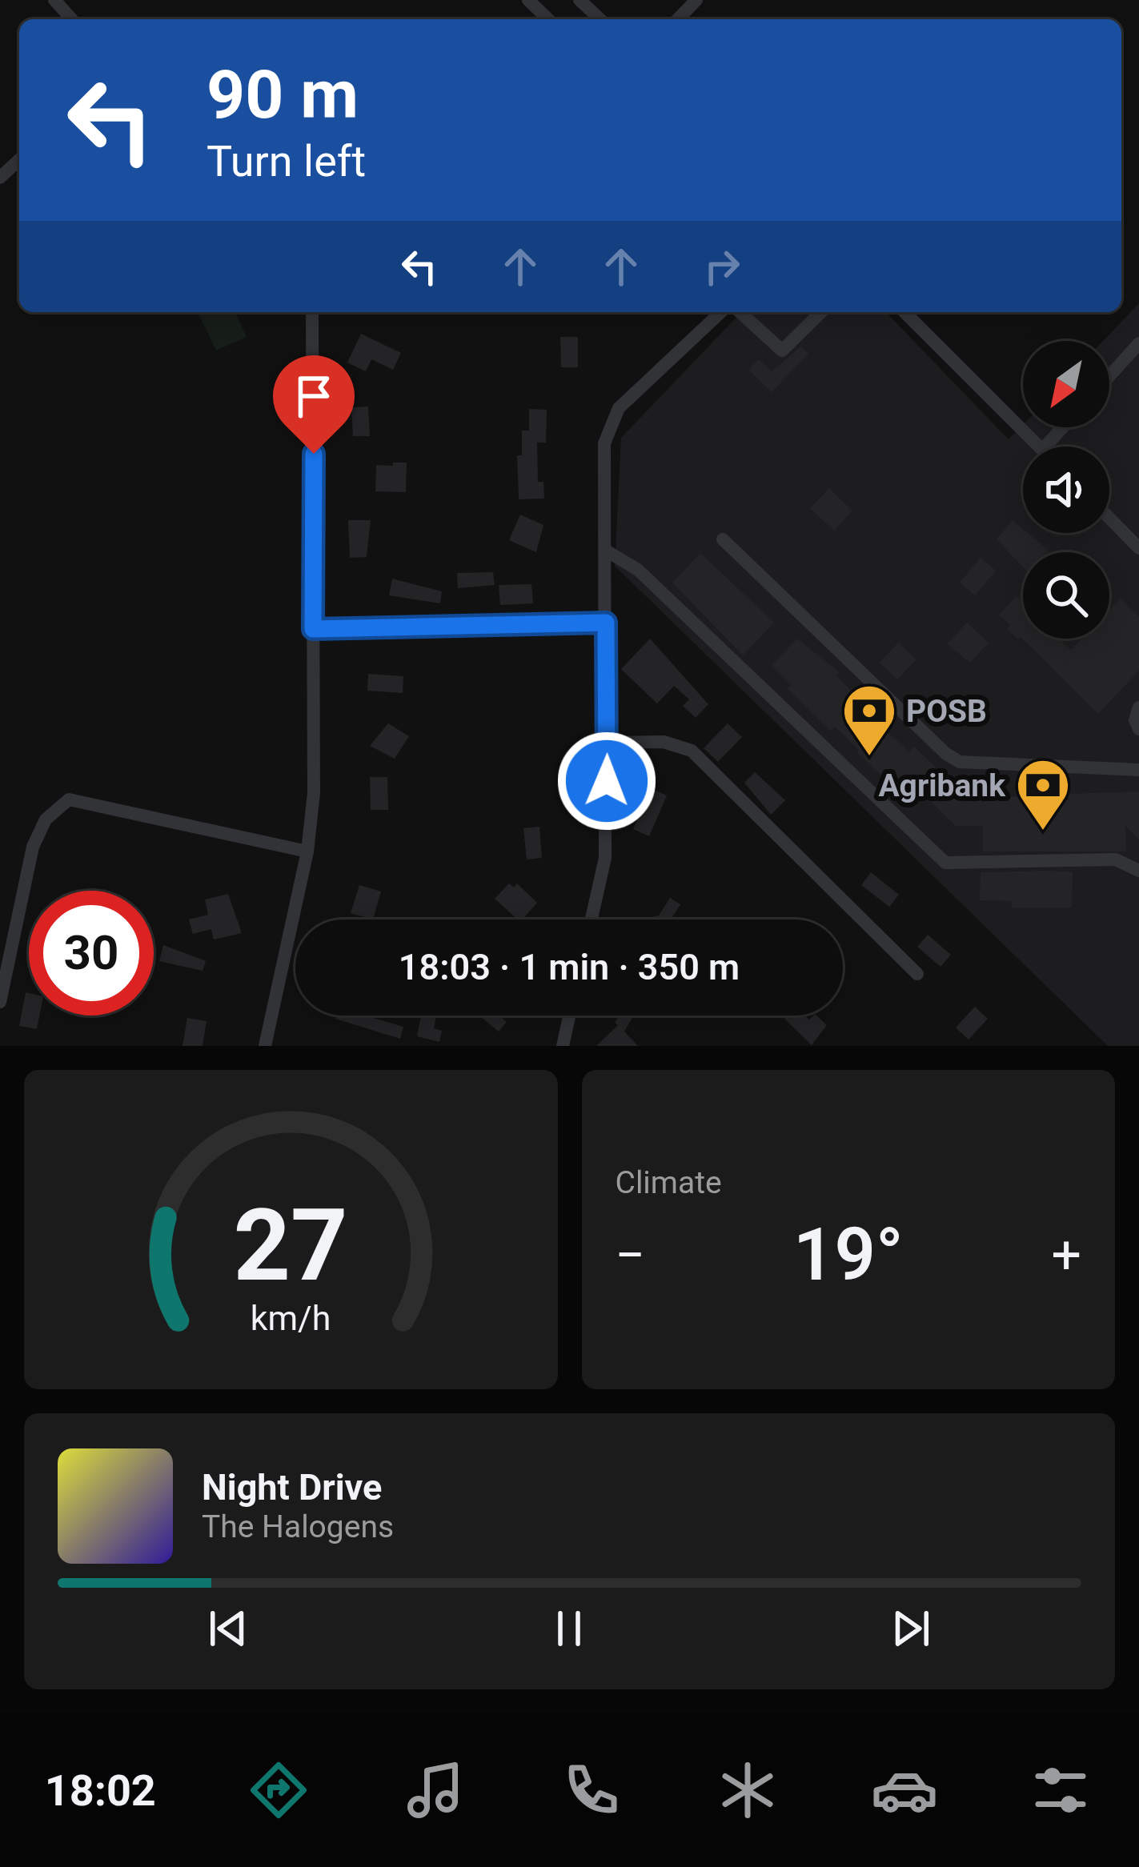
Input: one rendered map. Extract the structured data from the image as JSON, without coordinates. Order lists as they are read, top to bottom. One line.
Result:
{"places":{"bank":["POSB","Agribank"]},"north":"bottom left","page":{"turn":["90 m","Turn left"],"limit":"30","trip":"18:03 · 1 min · 350 m","tile":"Climate","heat":["−","19°","+"],"song":["Night Drive","The Halogens"],"tabs":"18:02","gauge":["27","km/h"]}}
